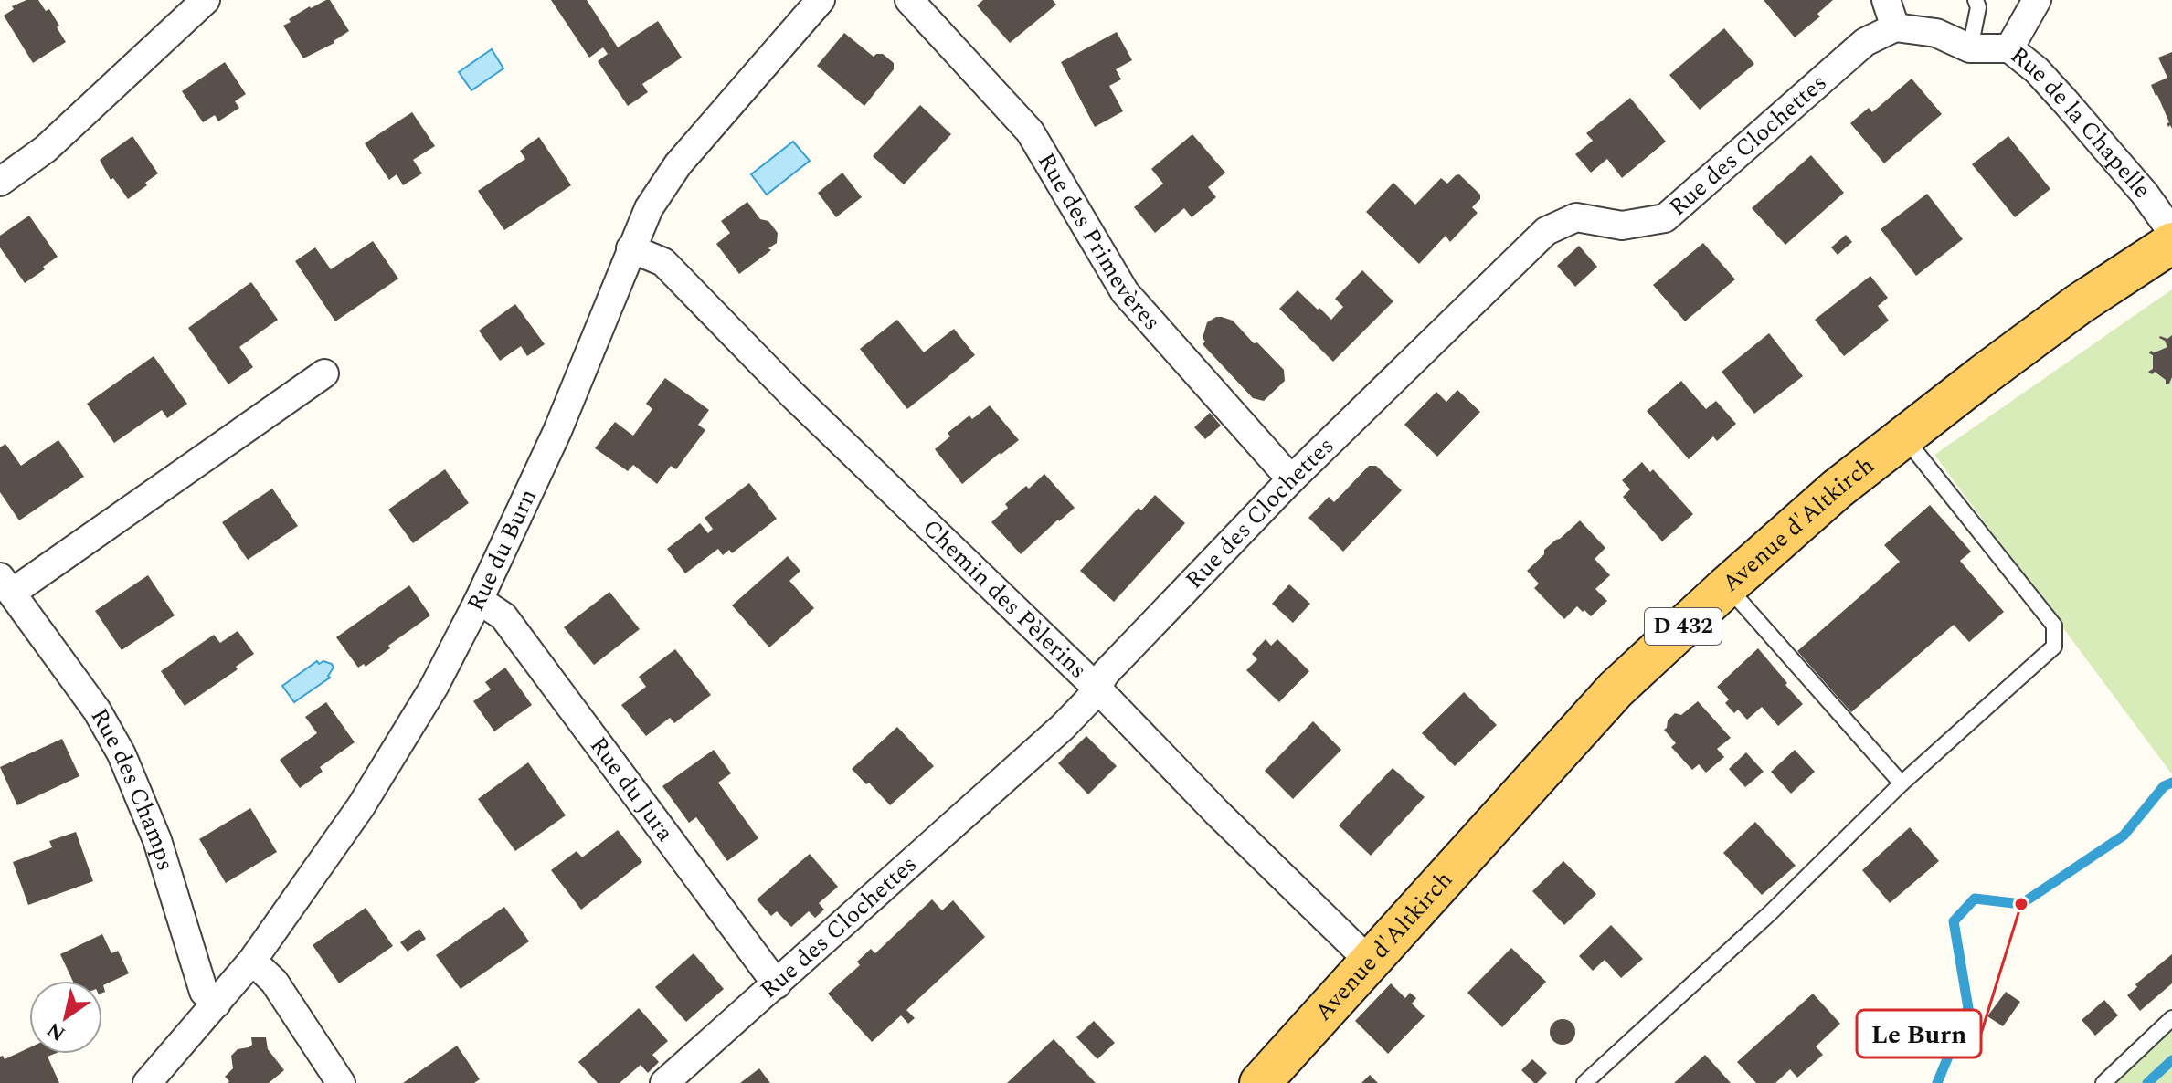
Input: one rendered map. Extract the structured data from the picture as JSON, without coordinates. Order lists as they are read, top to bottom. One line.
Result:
{"streets":{"main road":["Avenue d'Altkirch","D 432"],"street":["Rue de la Chapelle","Rue des Clochettes","Rue des Primevères","Rue du Burn","Chemin des Pèlerins","Rue du Jura","Rue des Champs"]},"crossings":[["Rue de la Chapelle","Rue des Clochettes"],["Rue des Clochettes","Rue des Primevères"],["Rue des Clochettes","Chemin des Pèlerins"],["Rue des Clochettes","Rue du Jura"],["Avenue d'Altkirch","Chemin des Pèlerins"],["Rue du Burn","Chemin des Pèlerins"],["Rue du Burn","Rue du Jura"],["Rue du Burn","Rue des Champs"]],"places":["Le Burn"],"north":"bottom left"}
